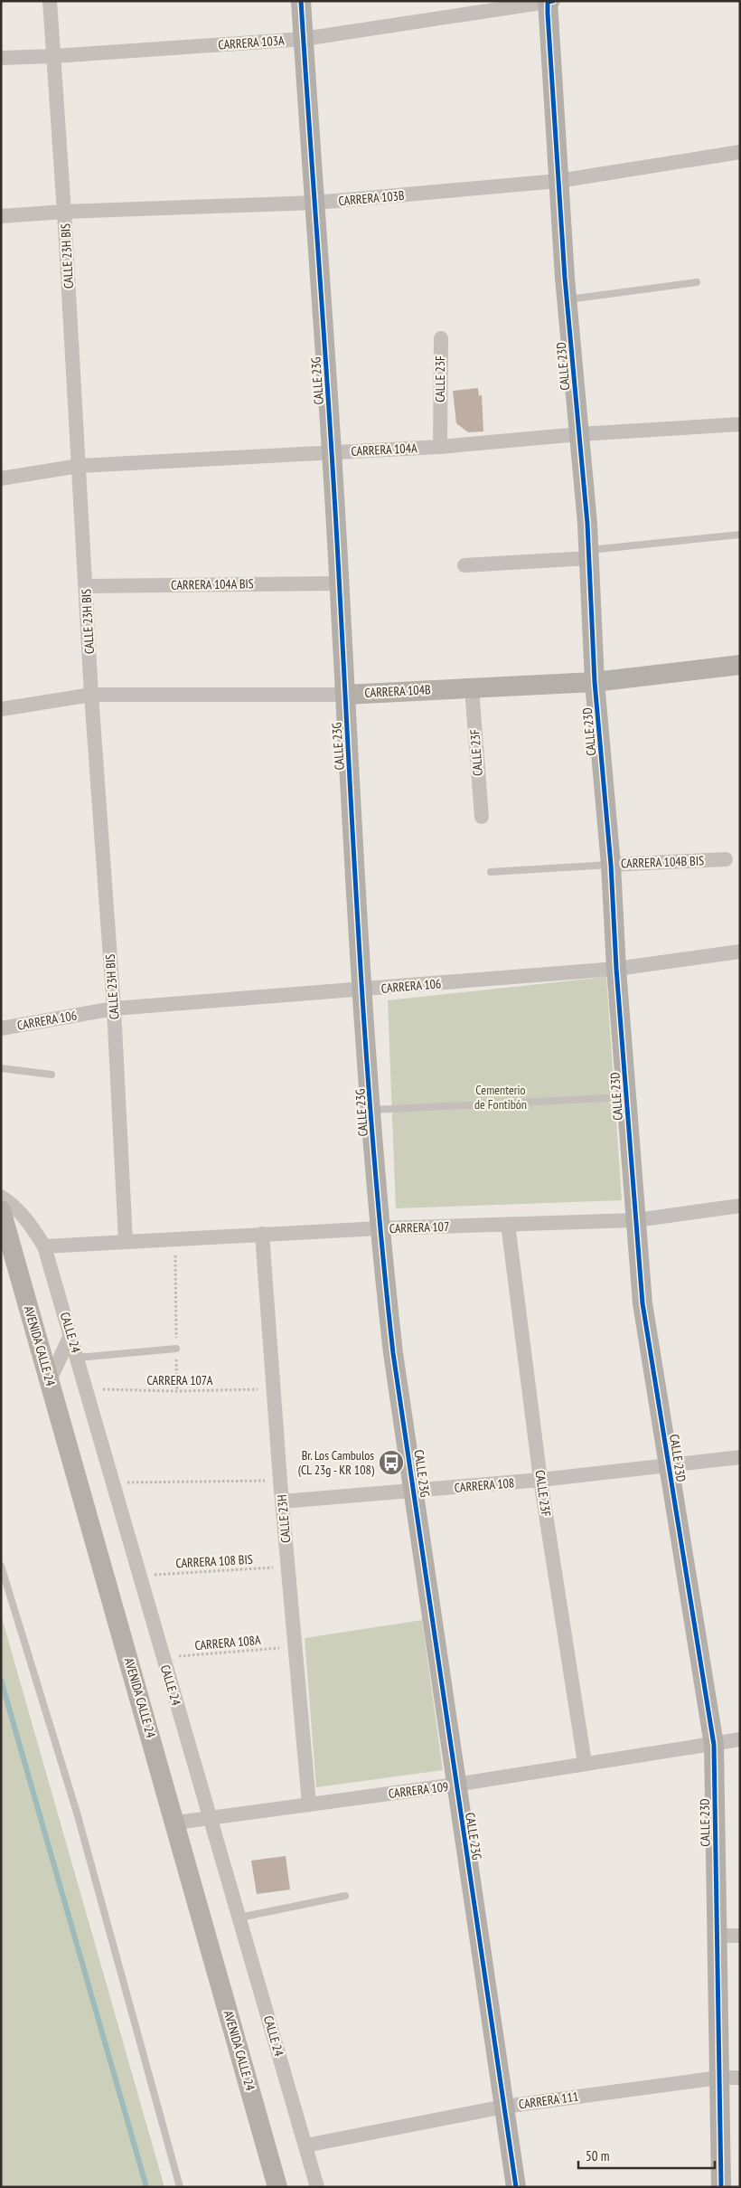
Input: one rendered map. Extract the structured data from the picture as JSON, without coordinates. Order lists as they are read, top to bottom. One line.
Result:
{"streets":{"street":["CARRERA 103A","CARRERA 103B","CALLE 23H BIS","CALLE 23D","CALLE 23F","CALLE 23G","CARRERA 104A","CARRERA 104A BIS","CARRERA 104B","CARRERA 104B BIS","CARRERA 106","CARRERA 107","CALLE 24","AVENIDA CALLE 24","CARRERA 108","CALLE 23H","CARRERA 109","CARRERA 111"],"path":["CARRERA 107A","CARRERA 108 BIS","CARRERA 108A"]},"crossings":[["CARRERA 103A","CALLE 23H BIS"],["CARRERA 103A","CALLE 23D"],["CARRERA 103A","CALLE 23G"],["CARRERA 103B","CALLE 23H BIS"],["CARRERA 103B","CALLE 23D"],["CARRERA 103B","CALLE 23G"],["CALLE 23H BIS","CARRERA 104A"],["CALLE 23H BIS","CARRERA 104A BIS"],["CALLE 23H BIS","CARRERA 104B"],["CALLE 23H BIS","CARRERA 106"],["CALLE 23H BIS","CARRERA 107"],["CALLE 23D","CARRERA 104A"],["CALLE 23D","CARRERA 104B"],["CALLE 23D","CARRERA 104B BIS"],["CALLE 23D","CARRERA 106"],["CALLE 23D","CARRERA 107"],["CALLE 23D","CARRERA 108"],["CALLE 23D","CARRERA 109"],["CALLE 23D","CARRERA 111"],["CALLE 23F","CARRERA 104A"],["CALLE 23F","CARRERA 104B"],["CALLE 23F","CARRERA 107"],["CALLE 23F","CARRERA 108"],["CALLE 23F","CARRERA 109"],["CALLE 23G","CARRERA 104A"],["CALLE 23G","CARRERA 104A BIS"],["CALLE 23G","CARRERA 104B"],["CALLE 23G","CARRERA 106"],["CALLE 23G","CARRERA 107"],["CALLE 23G","CARRERA 108"],["CALLE 23G","CARRERA 109"],["CALLE 23G","CARRERA 111"],["CARRERA 107","CALLE 24"],["CARRERA 107","CALLE 23H"],["CALLE 24","CARRERA 107A"],["CALLE 24","CARRERA 108 BIS"],["CALLE 24","CARRERA 108A"],["CALLE 24","CARRERA 109"],["CALLE 24","CARRERA 111"],["AVENIDA CALLE 24","CARRERA 109"],["CARRERA 107A","CALLE 23H"],["CARRERA 108","CALLE 23H"],["CALLE 23H","CARRERA 108 BIS"],["CALLE 23H","CARRERA 108A"],["CALLE 23H","CARRERA 109"]],"parks":["Cementerio de Fontibón"],"places":{"bus stop":["Br. Los Cambulos (CL 23g - KR 108)"]},"scale_bar":"50 m"}
